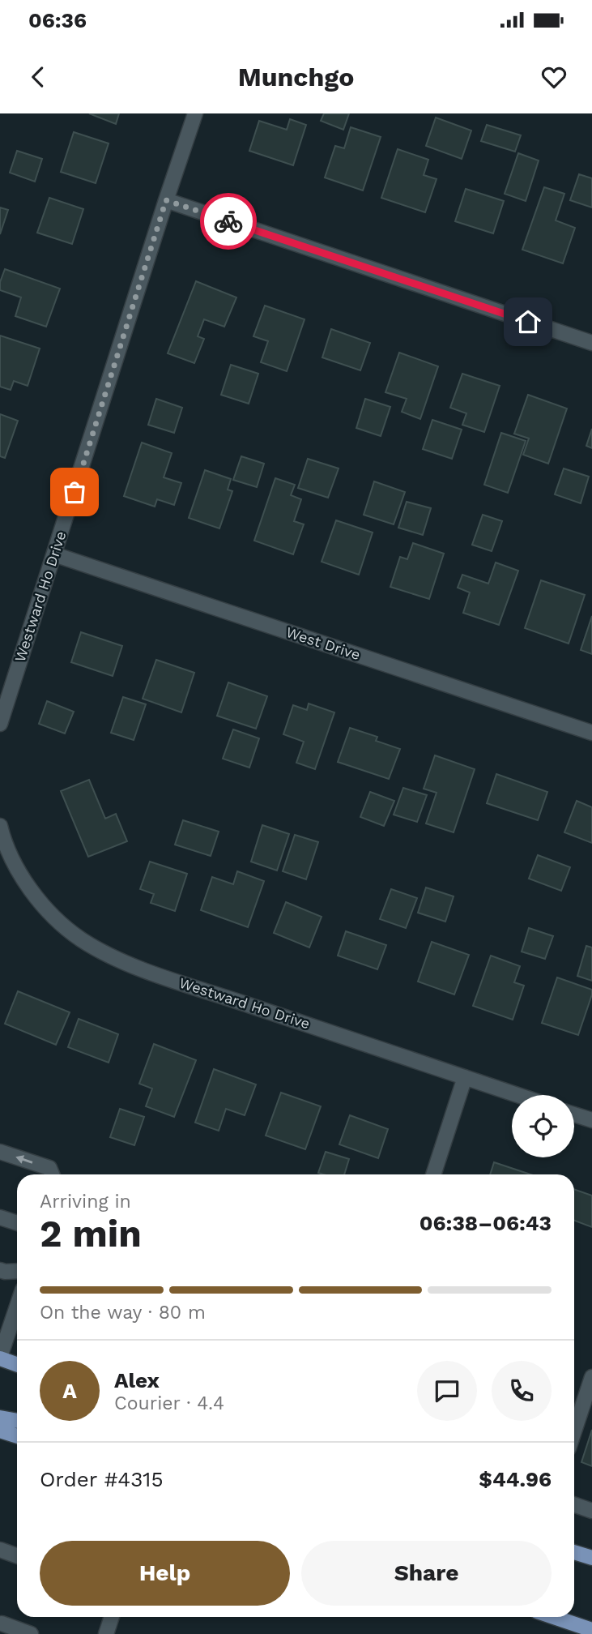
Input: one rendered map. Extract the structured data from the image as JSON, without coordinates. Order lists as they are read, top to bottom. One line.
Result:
{"streets":{"street":["Westward Ho Drive","West Drive"]},"crossings":[["Westward Ho Drive","West Drive"]],"page":{"status":"06:36","header":"Munchgo","heading":["2 min","Arriving in","06:38–06:43"],"panel":["Alex","Courier · 4.4","Order #4315","$44.96"],"bar":"On the way · 80 m","round":"A","buttons":["Help","Share"]}}
